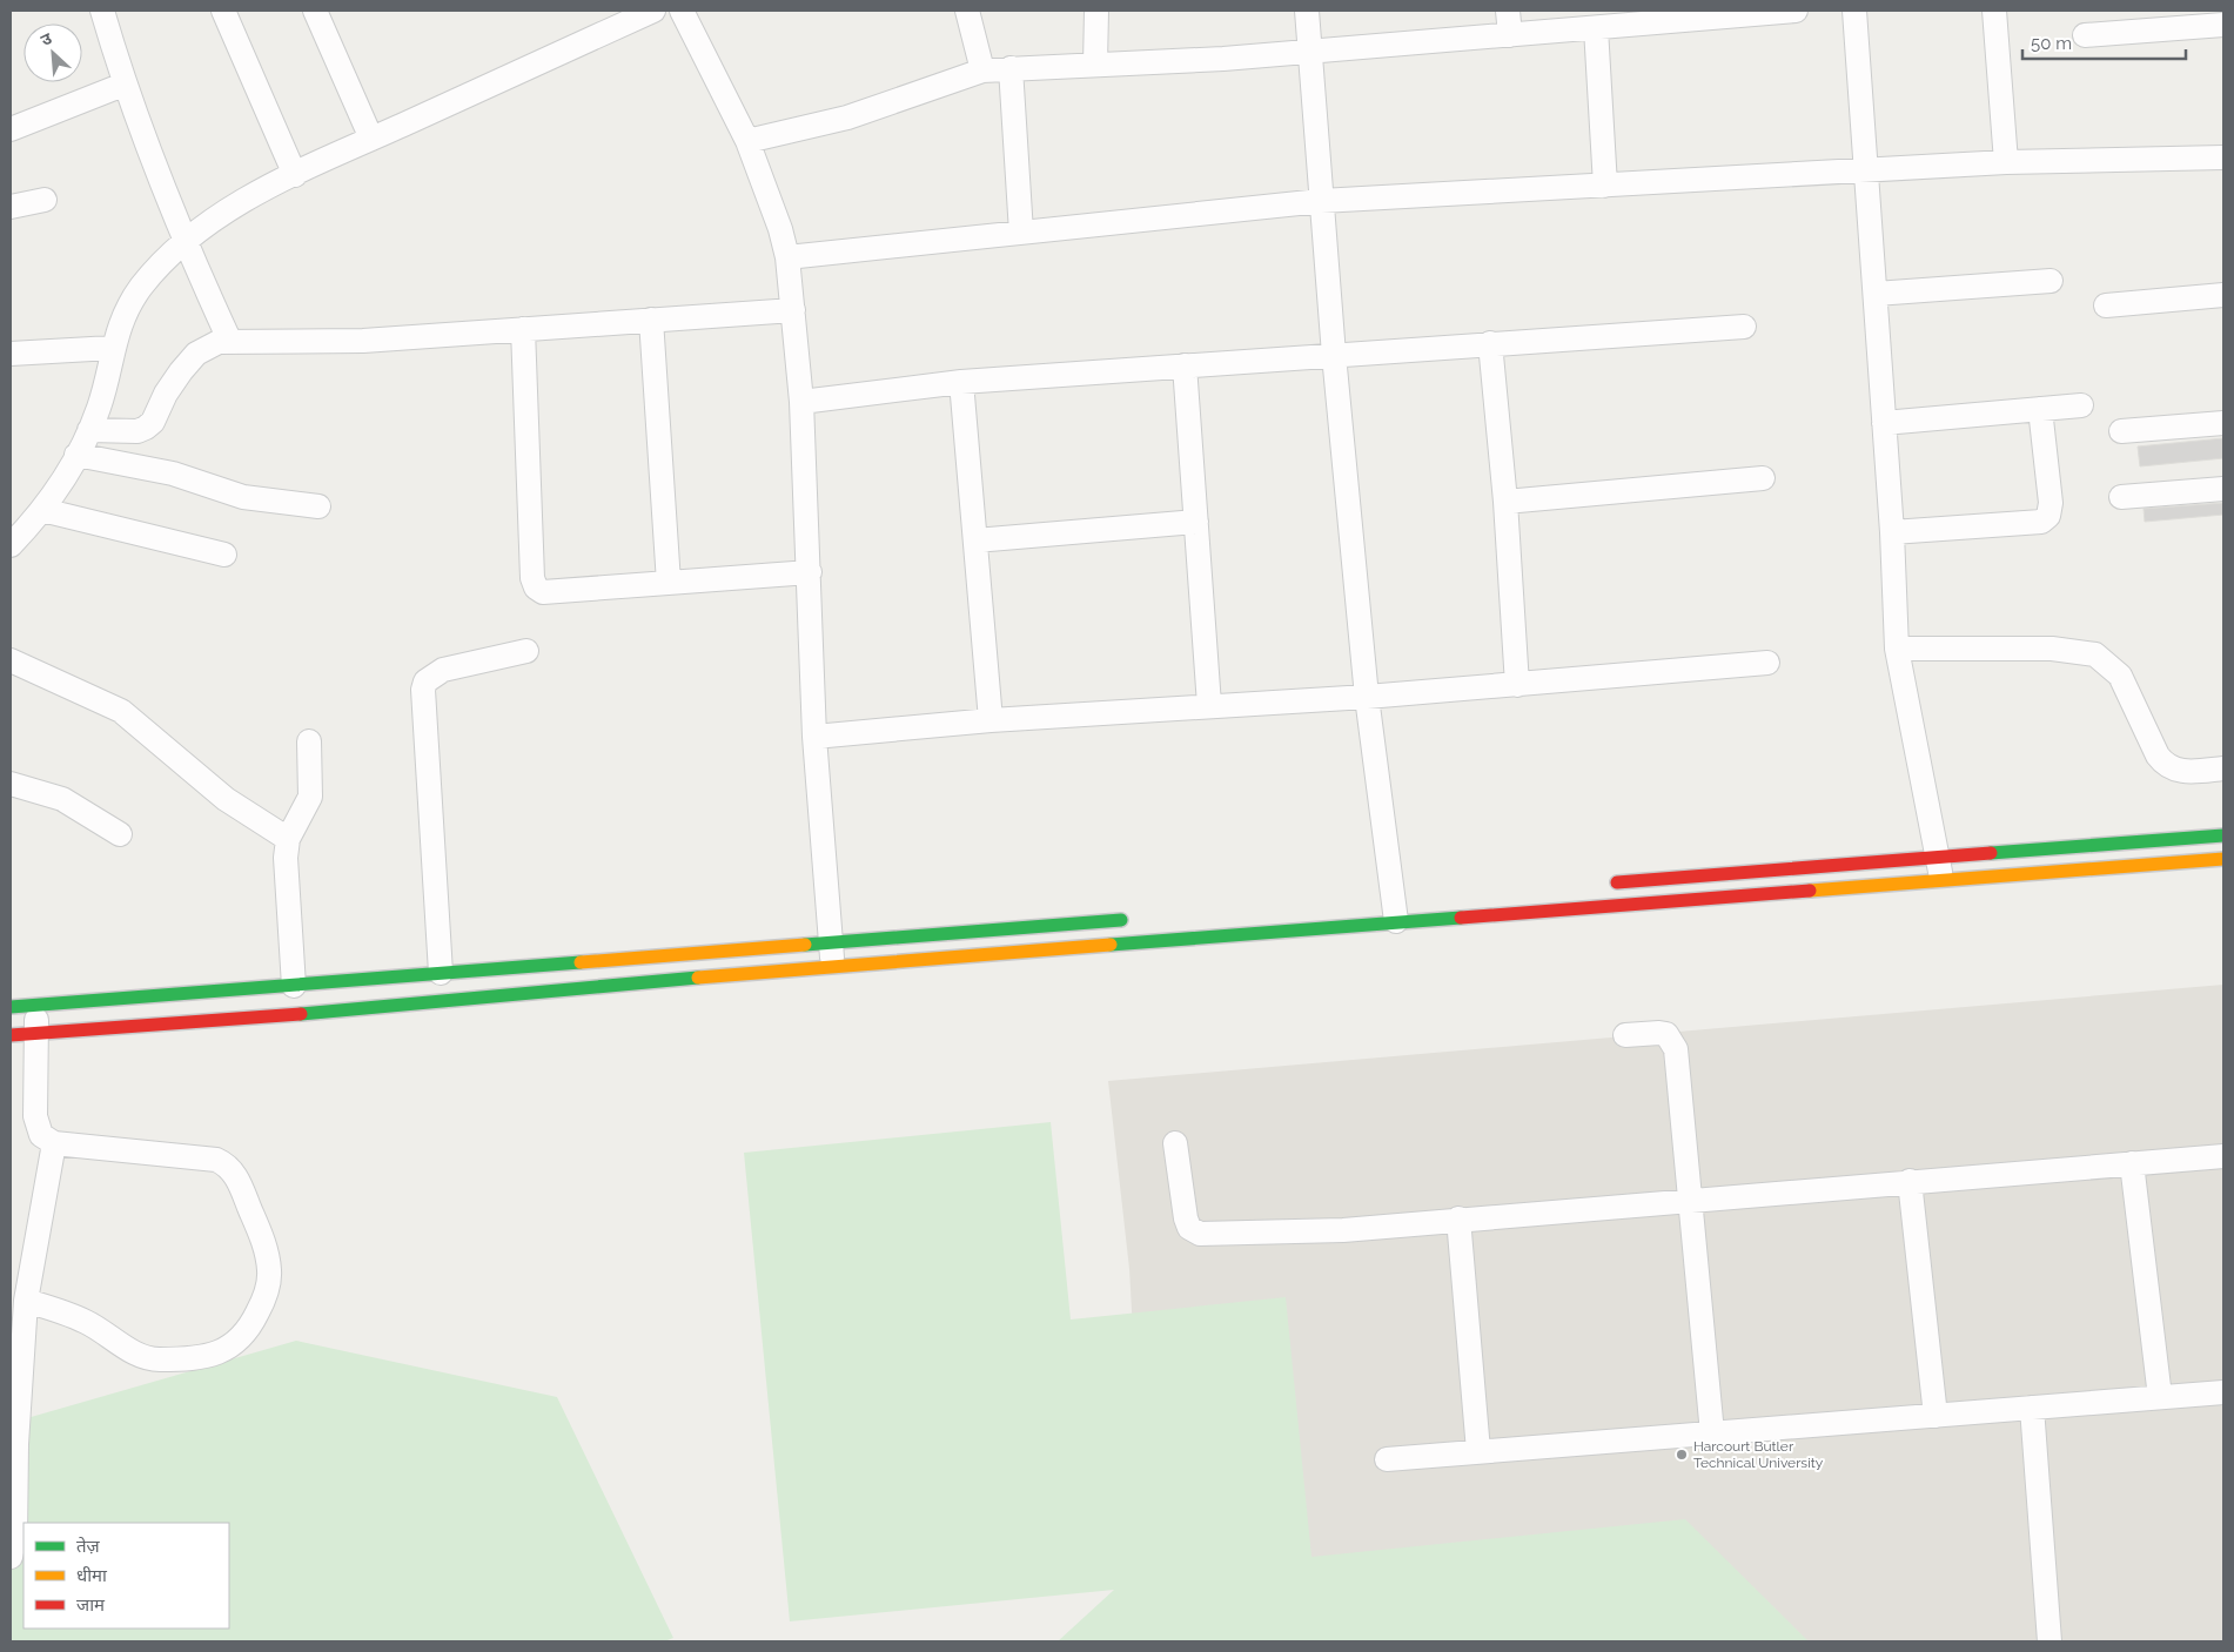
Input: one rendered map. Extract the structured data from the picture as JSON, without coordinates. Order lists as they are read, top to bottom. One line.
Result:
{"places":["Harcourt Butler Technical University"],"legend":["तेज़","धीमा","जाम"],"scale_bar":"50 m","north":"top left"}
